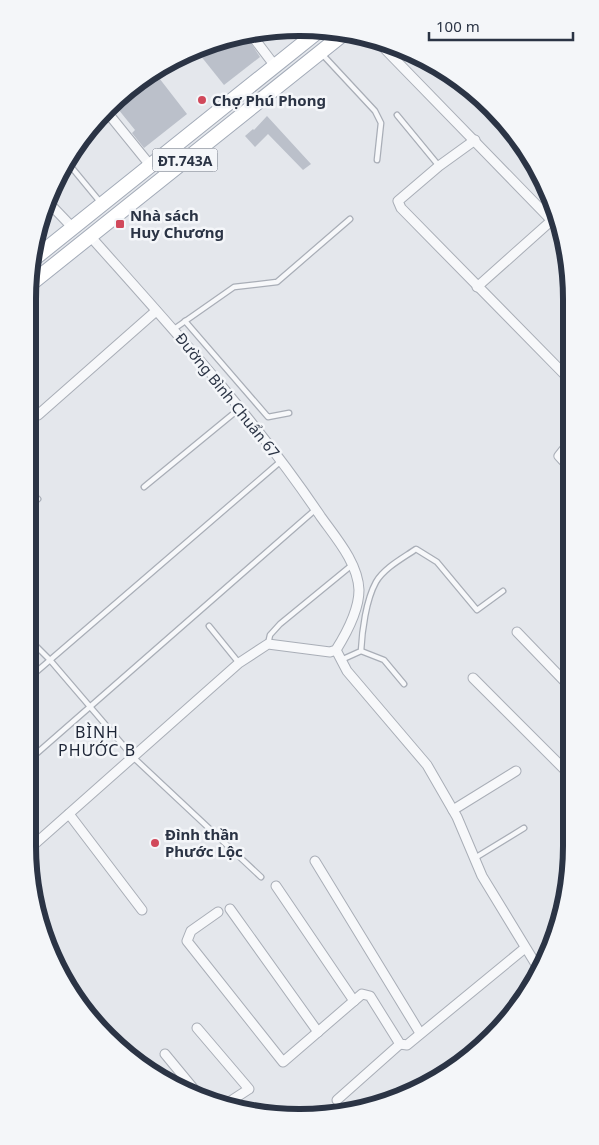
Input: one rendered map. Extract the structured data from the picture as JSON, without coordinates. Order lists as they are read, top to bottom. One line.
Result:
{"streets":{"main road":["ĐT.743A"],"street":["Đường Bình Chuẩn 67"]},"crossings":[["ĐT.743A","Đường Bình Chuẩn 67"]],"districts":["BÌNH PHƯỚC B"],"places":{"other":["Chợ Phú Phong","Đình thần Phước Lộc"],"transit":["Nhà sách Huy Chương"]},"scale_bar":"100 m"}
